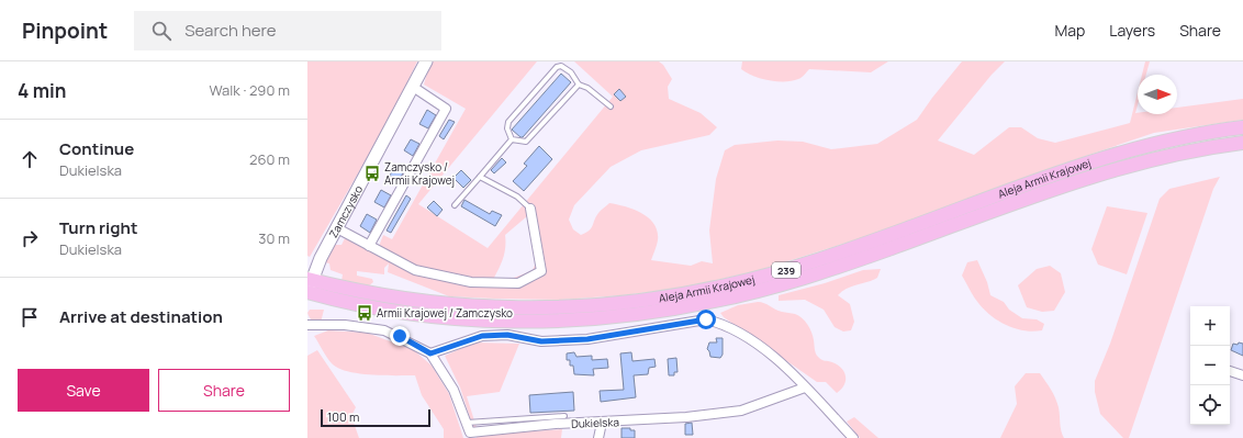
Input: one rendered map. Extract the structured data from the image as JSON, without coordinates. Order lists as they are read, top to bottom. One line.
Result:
{"streets":{"main road":["Aleja Armii Krajowej","239"],"street":["Zamczysko","Dukielska"]},"crossings":[["Aleja Armii Krajowej","Zamczysko"]],"places":{"bus stop":["Zamczysko / Armii Krajowej","Armii Krajowej / Zamczysko"]},"scale_bar":"100 m","north":"right","page":{"header":"Pinpoint","search":"Search here","nav":["Map","Layers","Share"],"heading":["4 min","Walk · 290 m"],"list":[["Continue","Dukielska","260 m"],["Turn right","Dukielska","30 m"],"Arrive at destination"],"map_buttons":["+","−"],"buttons":["Save","Share"],"scale":"100 m"}}
